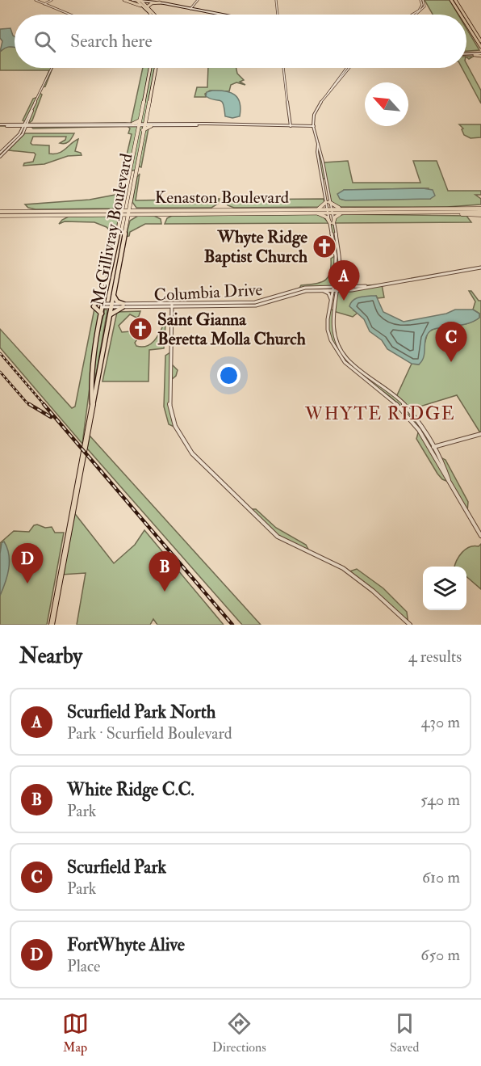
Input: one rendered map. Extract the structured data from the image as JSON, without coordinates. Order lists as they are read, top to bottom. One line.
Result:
{"streets":{"main road":["Kenaston Boulevard","McGillivray Boulevard"],"street":["Columbia Drive"]},"crossings":[["Kenaston Boulevard","McGillivray Boulevard"],["McGillivray Boulevard","Columbia Drive"]],"districts":["WHYTE RIDGE"],"places":{"church":["Whyte Ridge Baptist Church","Saint Gianna Beretta Molla Church"]},"north":"top left","page":{"search":"Search here","pins":["A","C","D","B"],"heading":["Nearby","4 results"],"list":[{"mark":"A","name":"Scurfield Park North","note":"Park · Scurfield Boulevard","value":"430 m"},{"mark":"B","name":"White Ridge C.C.","note":"Park","value":"540 m"},{"mark":"C","name":"Scurfield Park","note":"Park","value":"610 m"},{"mark":"D","name":"FortWhyte Alive","note":"Place","value":"650 m"}],"nav":["Map","Directions","Saved"]}}
